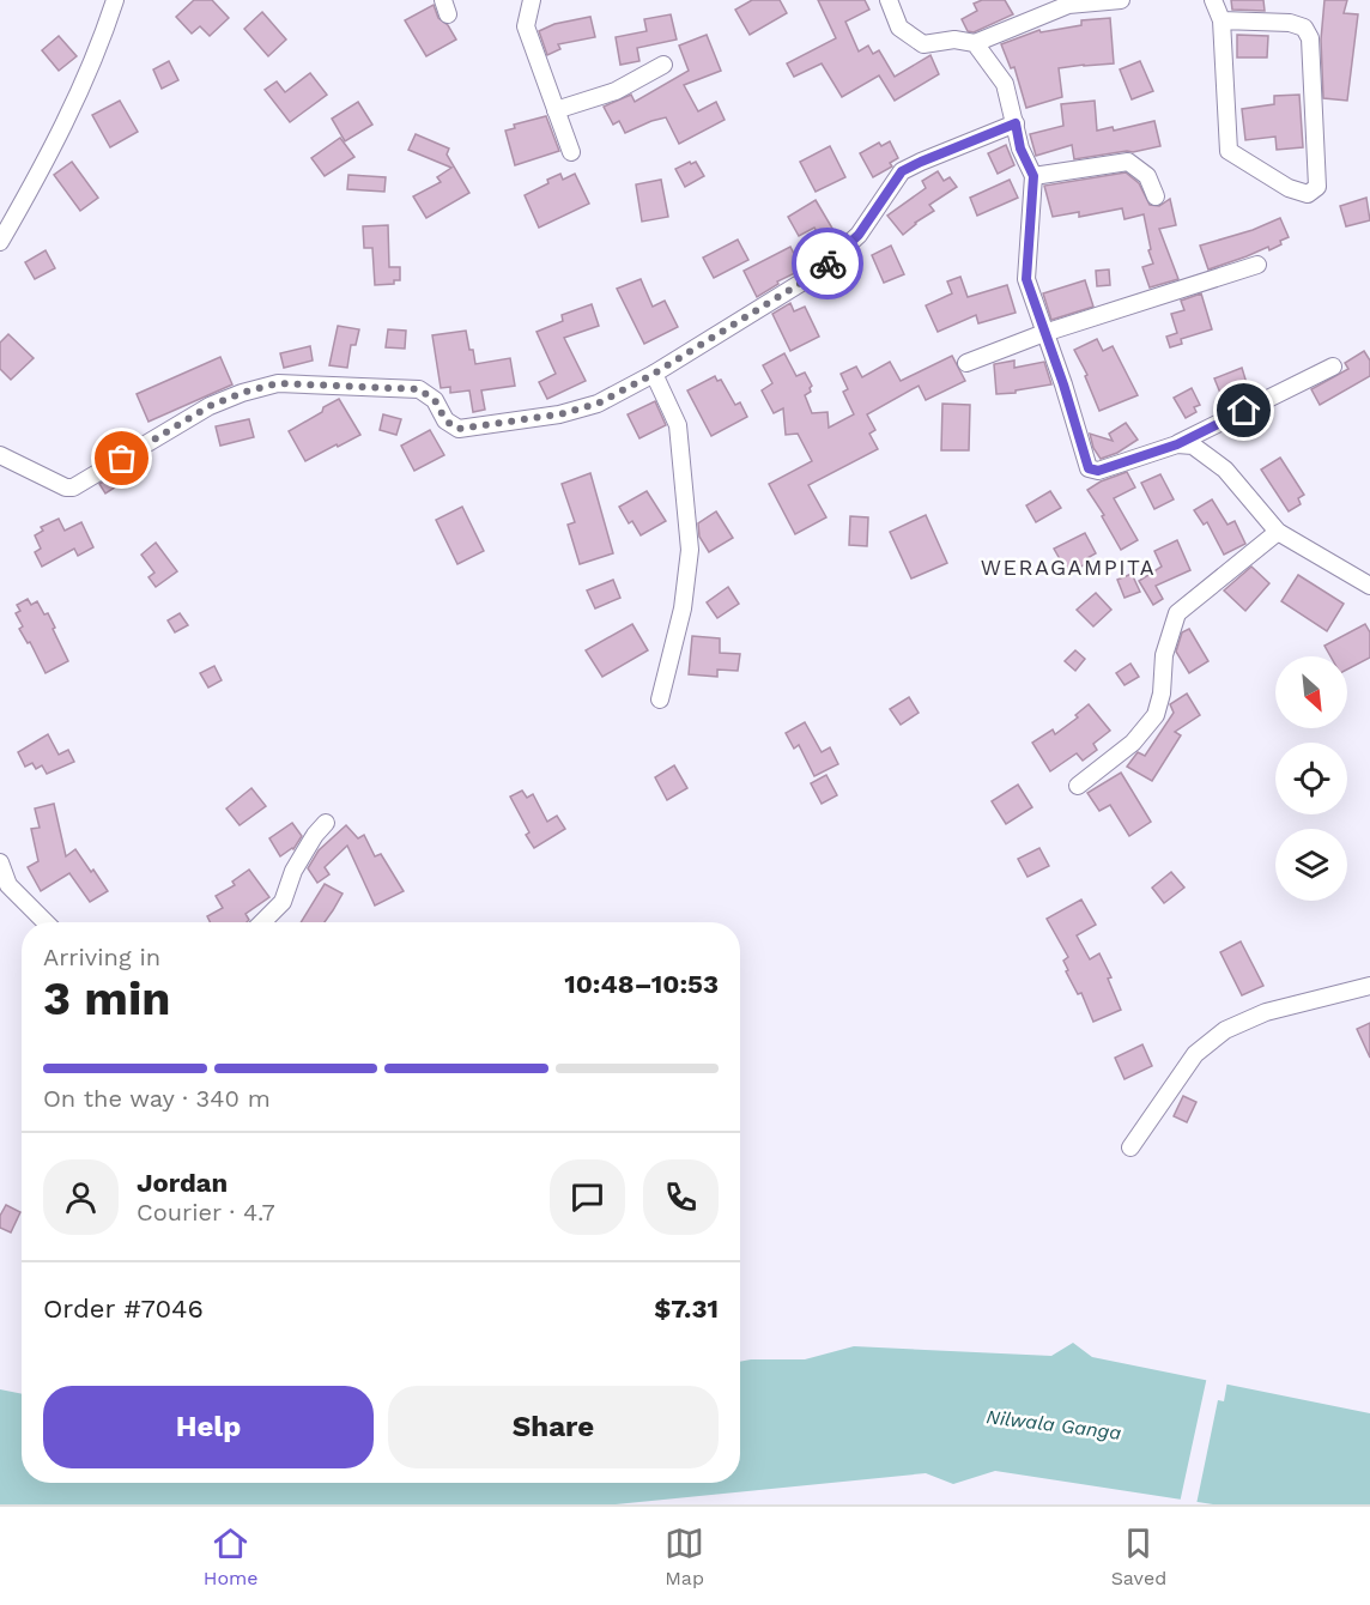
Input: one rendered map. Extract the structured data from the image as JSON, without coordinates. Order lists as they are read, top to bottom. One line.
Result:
{"districts":["WERAGAMPITA"],"water":["Nilwala Ganga"],"north":"bottom right","page":{"heading":["3 min","Arriving in","10:48–10:53"],"panel":["Jordan","Courier · 4.7","Order #7046","$7.31"],"bar":"On the way · 340 m","buttons":["Help","Share"],"tabs":["Home","Map","Saved"]}}
